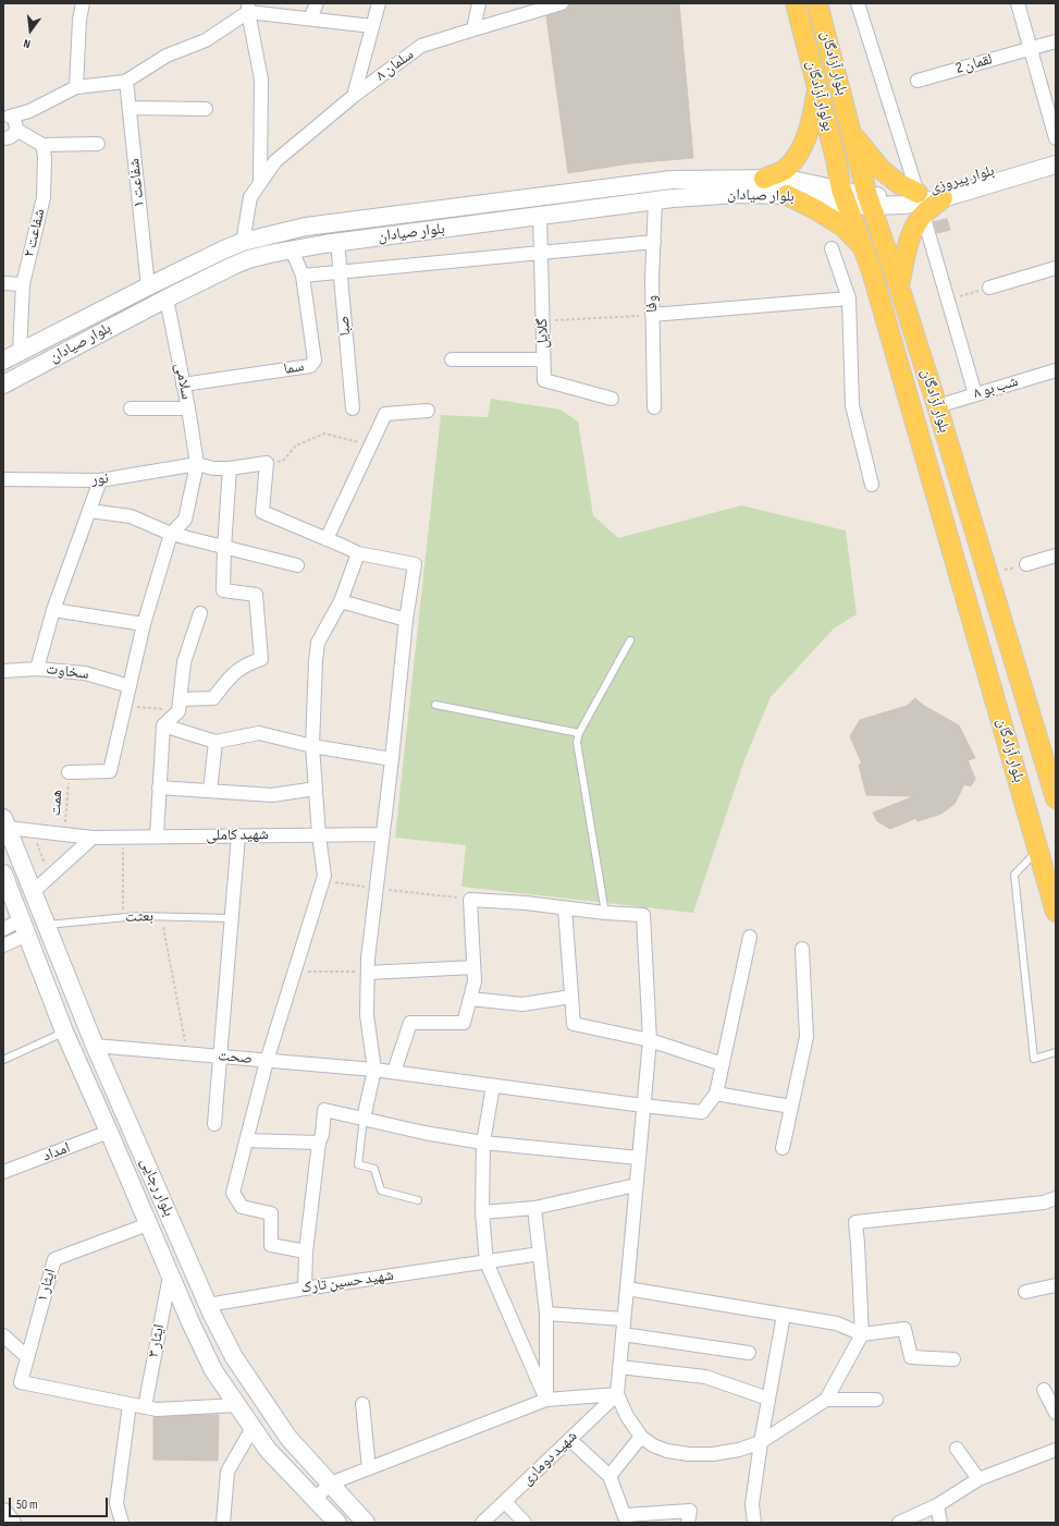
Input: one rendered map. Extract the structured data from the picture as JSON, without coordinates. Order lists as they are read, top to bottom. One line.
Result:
{"streets":{"main road":["بلوار آزادگان","بولوار آزادگان","بلوار پیروزی","بلوار صیادان","بلوار رجایی"],"street":["لقمان 2","سلمان ۸","شفاعت ۱","شفاعت ۲","وفا","صبا","گلایل","سما","سلامی","شب بو ۸","نور","سخاوت","شهید کاملی","صحت","امداد","شهید حسین تارک","ایثار ۱","ایثار ۳","شهید دوماری"],"lane":["بعثت"],"path":["همت"]},"crossings":[["بلوار آزادگان","بولوار آزادگان"],["بلوار آزادگان","بلوار پیروزی"],["بلوار آزادگان","بلوار صیادان"],["بلوار آزادگان","شب بو ۸"],["سلمان ۸","بلوار صیادان"],["بولوار آزادگان","بلوار صیادان"],["شفاعت ۱","بلوار صیادان"],["بلوار صیادان","شفاعت ۲"],["بلوار صیادان","وفا"],["بلوار صیادان","صبا"],["بلوار صیادان","گلایل"],["بلوار صیادان","سما"],["بلوار صیادان","سلامی"],["سما","سلامی"],["سلامی","نور"],["همت","شهید کاملی"],["شهید کاملی","بلوار رجایی"],["بعثت","بلوار رجایی"],["صحت","بلوار رجایی"],["امداد","بلوار رجایی"],["بلوار رجایی","شهید حسین تارک"],["بلوار رجایی","ایثار ۱"],["بلوار رجایی","ایثار ۳"]],"scale_bar":"50 m","north":"bottom"}
